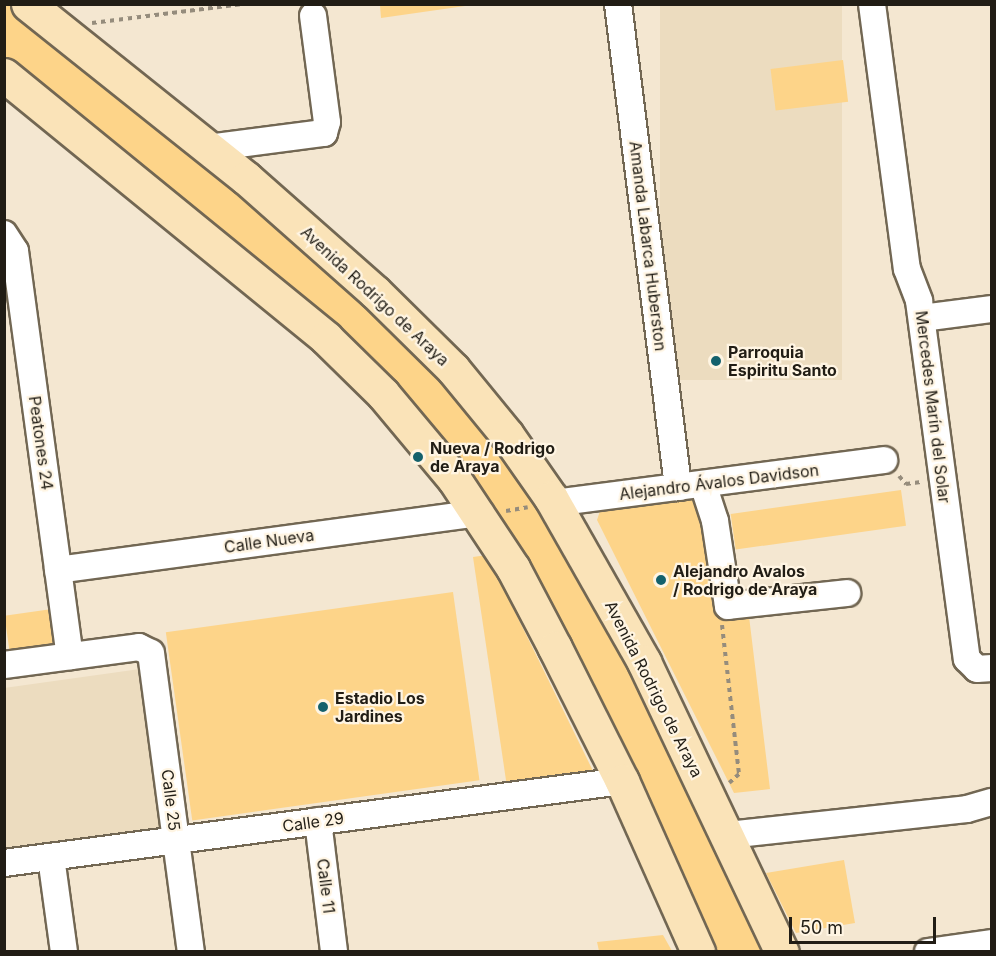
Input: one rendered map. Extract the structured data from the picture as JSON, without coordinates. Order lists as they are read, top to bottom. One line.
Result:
{"streets":{"main road":["Avenida Rodrigo de Araya"],"street":["Amanda Labarca Huberston","Mercedes Marín del Solar","Peatones 24","Alejandro Ávalos Davidson","Calle Nueva","Calle 25","Calle 29","Calle 11"]},"crossings":[["Amanda Labarca Huberston","Alejandro Ávalos Davidson"],["Avenida Rodrigo de Araya","Alejandro Ávalos Davidson"],["Peatones 24","Calle Nueva"],["Peatones 24","Calle 25"],["Calle 25","Calle 29"],["Calle 29","Calle 11"]],"places":["Parroquia Espiritu Santo","Nueva / Rodrigo de Araya","Alejandro Avalos / Rodrigo de Araya","Estadio Los Jardines"],"scale_bar":"50 m"}
